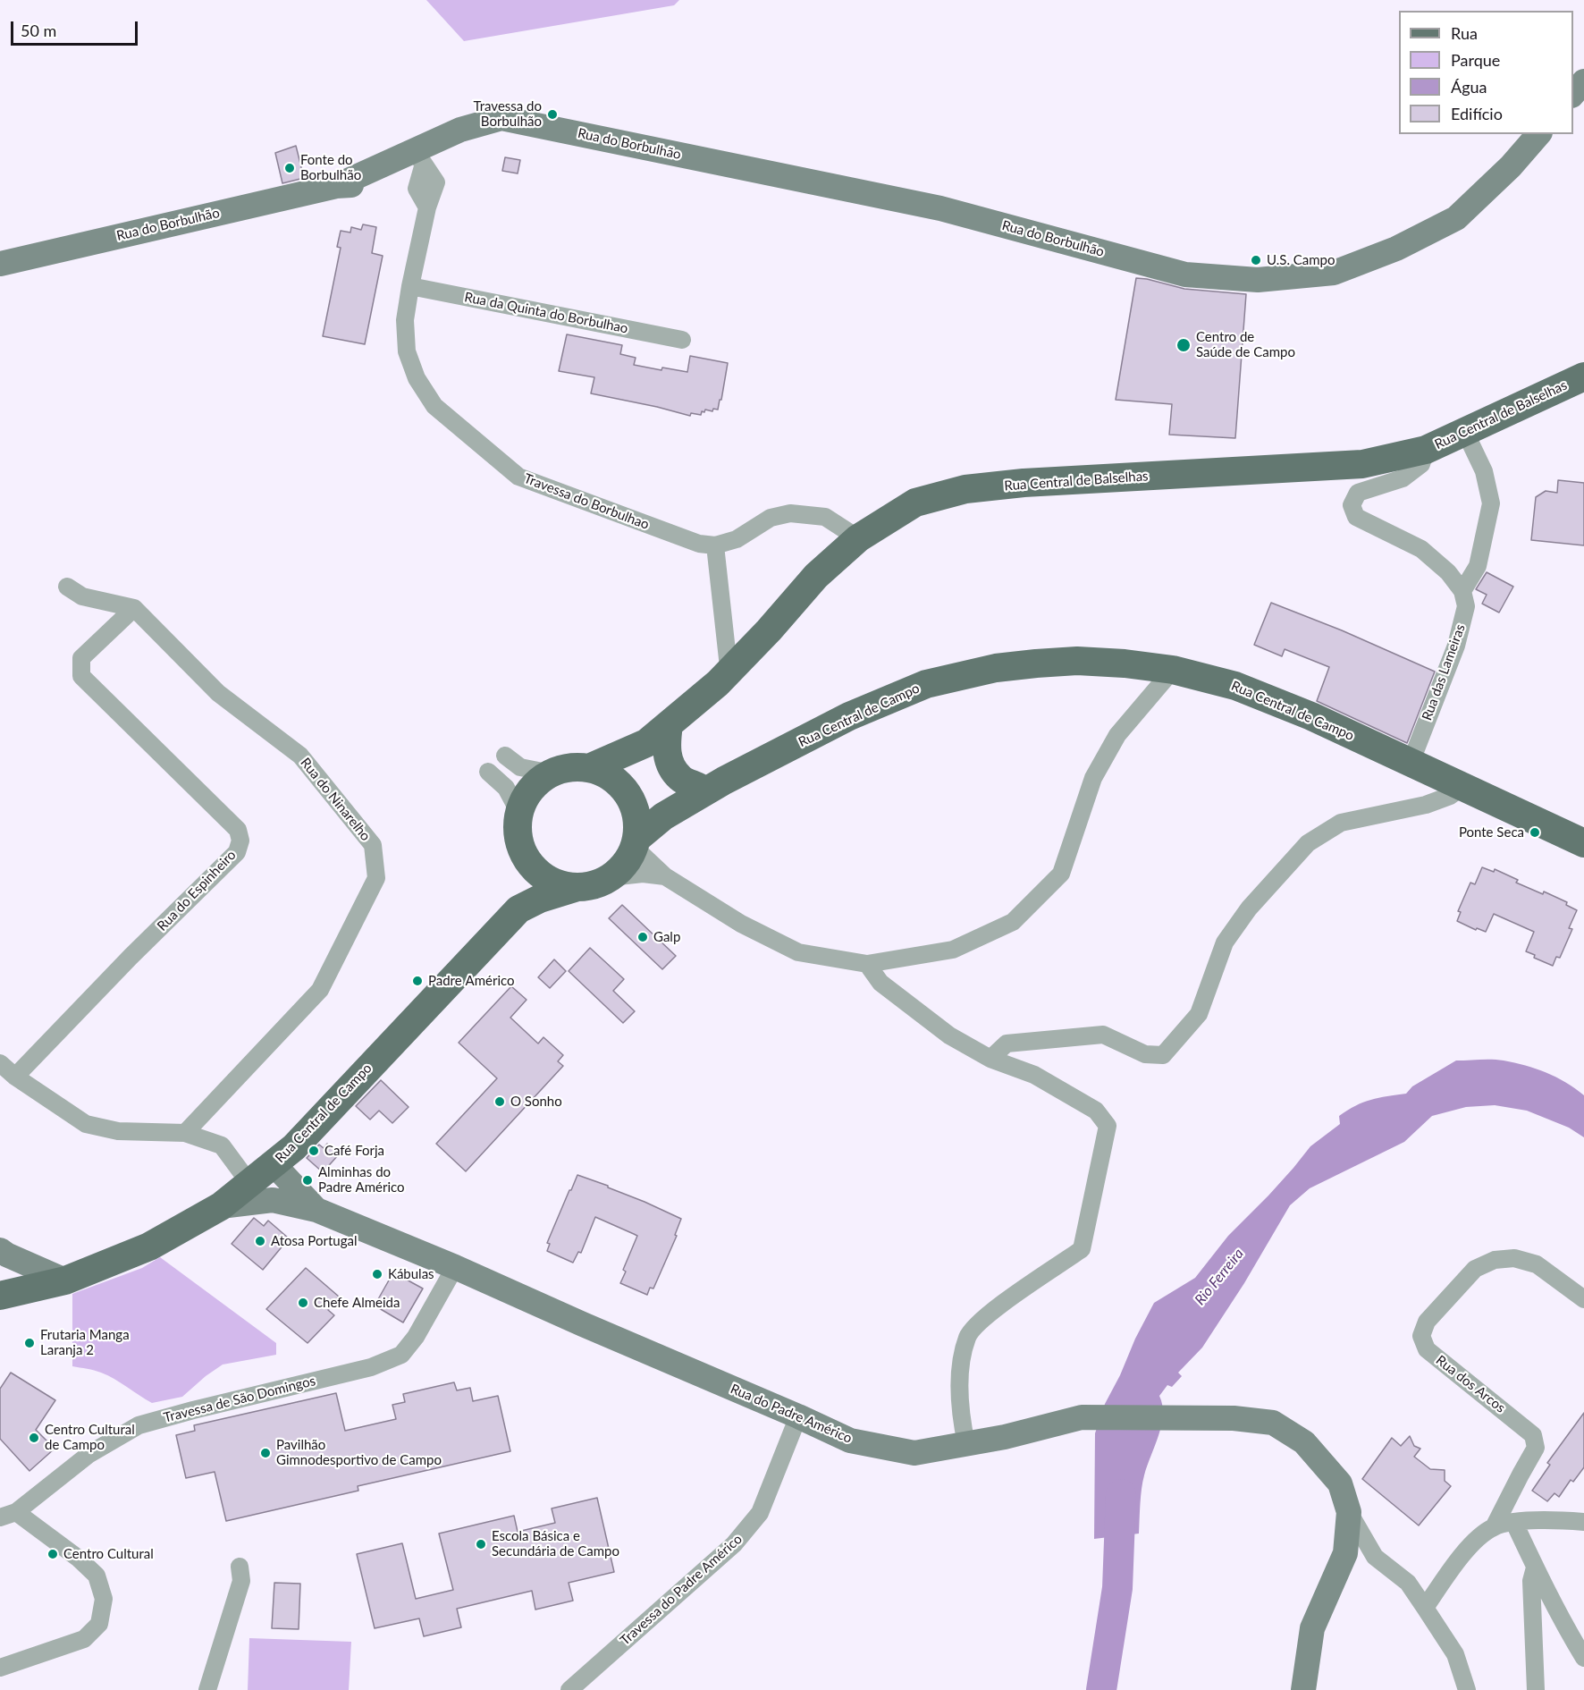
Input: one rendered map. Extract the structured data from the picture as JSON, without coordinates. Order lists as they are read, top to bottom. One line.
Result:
{"streets":{"main road":["Rua do Borbulhão","Rua Central de Balselhas","Rua Central de Campo","Rua do Padre Américo"],"street":["Rua da Quinta do Borbulhao","Travessa do Borbulhao","Rua das Lameiras","Rua do Ninarelho","Rua do Espinheiro","Rua dos Arcos","Travessa de São Domingos","Travessa do Padre Américo"]},"crossings":[["Rua do Borbulhão","Travessa do Borbulhao"],["Rua da Quinta do Borbulhao","Travessa do Borbulhao"],["Rua Central de Balselhas","Rua Central de Campo"],["Rua das Lameiras","Rua Central de Campo"],["Rua Central de Campo","Rua do Padre Américo"],["Rua do Ninarelho","Rua do Espinheiro"],["Travessa de São Domingos","Rua do Padre Américo"],["Rua do Padre Américo","Travessa do Padre Américo"]],"water":["Rio Ferreira"],"places":["Travessa do Borbulhão","Fonte do Borbulhão","U.S. Campo","Centro de Saúde de Campo","Ponte Seca","Galp","Padre Américo","O Sonho","Café Forja","Alminhas do Padre Américo","Atosa Portugal","Kábulas","Chefe Almeida","Frutaria Manga Laranja 2","Centro Cultural de Campo","Pavilhão Gimnodesportivo de Campo","Escola Básica e Secundária de Campo","Centro Cultural"],"legend":["Rua","Parque","Água","Edifício"],"scale_bar":"50 m"}
